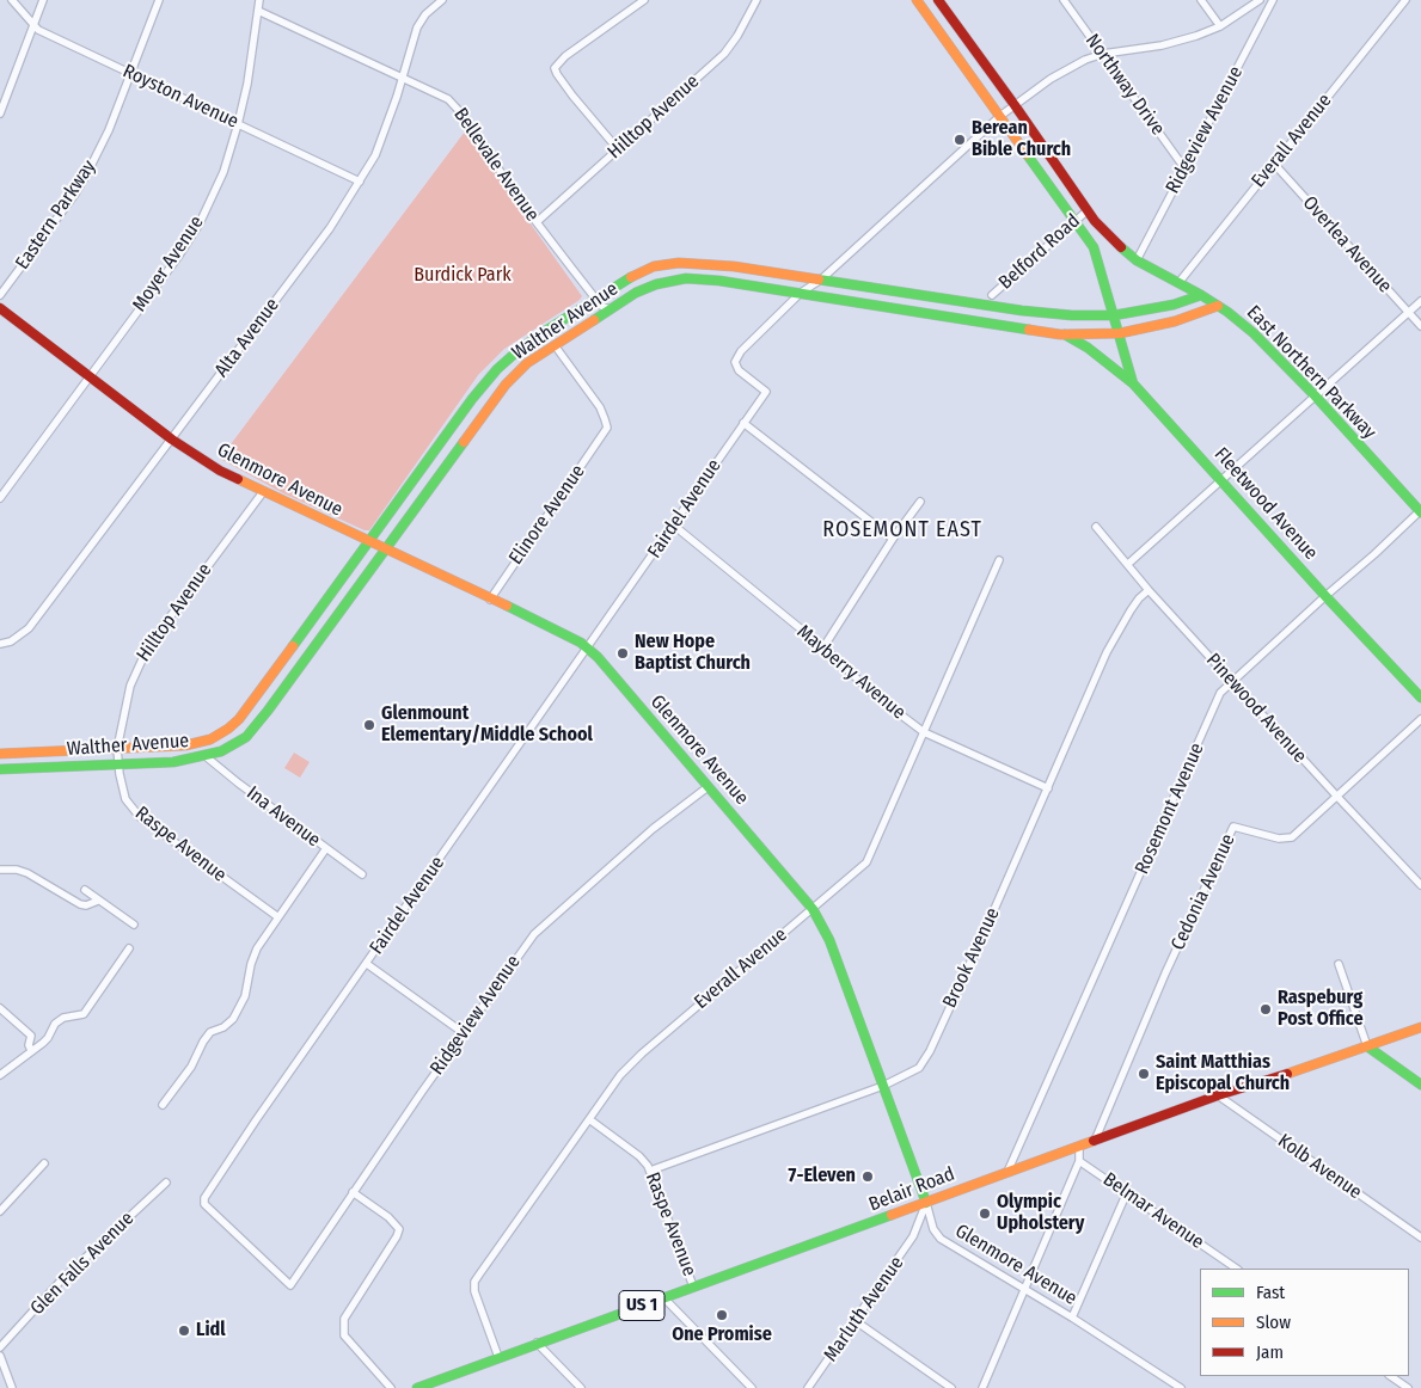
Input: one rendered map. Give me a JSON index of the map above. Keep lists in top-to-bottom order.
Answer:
{
  "streets": {
    "main road": [
      "Walther Avenue",
      "East Northern Parkway",
      "Glenmore Avenue",
      "Fleetwood Avenue",
      "Belair Road",
      "US 1"
    ],
    "street": [
      "Northway Drive",
      "Royston Avenue",
      "Hilltop Avenue",
      "Ridgeview Avenue",
      "Everall Avenue",
      "Bellevale Avenue",
      "Eastern Parkway",
      "Overlea Avenue",
      "Belford Road",
      "Moyer Avenue",
      "Alta Avenue",
      "Fairdel Avenue",
      "Elinore Avenue",
      "Mayberry Avenue",
      "Pinewood Avenue",
      "Rosemont Avenue",
      "Ina Avenue",
      "Raspe Avenue",
      "Cedonia Avenue",
      "Brook Avenue",
      "Kolb Avenue",
      "Belmar Avenue",
      "Glen Falls Avenue",
      "Marluth Avenue"
    ]
  },
  "crossings": [
    ["Northway Drive", "Ridgeview Avenue"],
    ["Northway Drive", "Fairdel Avenue"],
    ["Royston Avenue", "Eastern Parkway"],
    ["Royston Avenue", "Moyer Avenue"],
    ["Royston Avenue", "Alta Avenue"],
    ["Hilltop Avenue", "Bellevale Avenue"],
    ["Hilltop Avenue", "Walther Avenue"],
    ["Hilltop Avenue", "Glenmore Avenue"],
    ["Hilltop Avenue", "Raspe Avenue"],
    ["Ridgeview Avenue", "East Northern Parkway"],
    ["Ridgeview Avenue", "Glenmore Avenue"],
    ["Ridgeview Avenue", "Fairdel Avenue"],
    ["Everall Avenue", "Overlea Avenue"],
    ["Everall Avenue", "East Northern Parkway"],
    ["Everall Avenue", "Glenmore Avenue"],
    ["Everall Avenue", "Mayberry Avenue"],
    ["Everall Avenue", "Raspe Avenue"],
    ["Everall Avenue", "Belair Road"],
    ["Bellevale Avenue", "Moyer Avenue"],
    ["Bellevale Avenue", "Walther Avenue"],
    ["Bellevale Avenue", "Alta Avenue"],
    ["Belford Road", "East Northern Parkway"],
    ["Moyer Avenue", "Glenmore Avenue"],
    ["Walther Avenue", "East Northern Parkway"],
    ["Walther Avenue", "Glenmore Avenue"],
    ["Walther Avenue", "Fleetwood Avenue"],
    ["Walther Avenue", "Fairdel Avenue"],
    ["Walther Avenue", "Elinore Avenue"],
    ["Walther Avenue", "Ina Avenue"],
    ["Walther Avenue", "Raspe Avenue"],
    ["Alta Avenue", "Glenmore Avenue"],
    ["East Northern Parkway", "Fairdel Avenue"],
    ["East Northern Parkway", "Rosemont Avenue"],
    ["Glenmore Avenue", "Fairdel Avenue"],
    ["Glenmore Avenue", "Elinore Avenue"],
    ["Glenmore Avenue", "Brook Avenue"],
    ["Glenmore Avenue", "Belair Road"],
    ["Glenmore Avenue", "Marluth Avenue"],
    ["Fleetwood Avenue", "Rosemont Avenue"],
    ["Fairdel Avenue", "Mayberry Avenue"],
    ["Mayberry Avenue", "Brook Avenue"],
    ["Pinewood Avenue", "Rosemont Avenue"],
    ["Pinewood Avenue", "Cedonia Avenue"],
    ["Pinewood Avenue", "Brook Avenue"],
    ["Rosemont Avenue", "Belair Road"],
    ["Raspe Avenue", "Brook Avenue"],
    ["Raspe Avenue", "Belair Road"],
    ["Cedonia Avenue", "Belair Road"],
    ["Kolb Avenue", "Belair Road"],
    ["Belair Road", "Marluth Avenue"]
  ],
  "districts": ["ROSEMONT EAST"],
  "parks": ["Burdick Park"],
  "places": [
    "Berean Bible Church",
    "New Hope Baptist Church",
    "Glenmount Elementary/Middle School",
    "Raspeburg Post Office",
    "Saint Matthias Episcopal Church",
    "7-Eleven",
    "Olympic Upholstery",
    "One Promise",
    "Lidl"
  ],
  "legend": ["Fast", "Slow", "Jam"]
}
